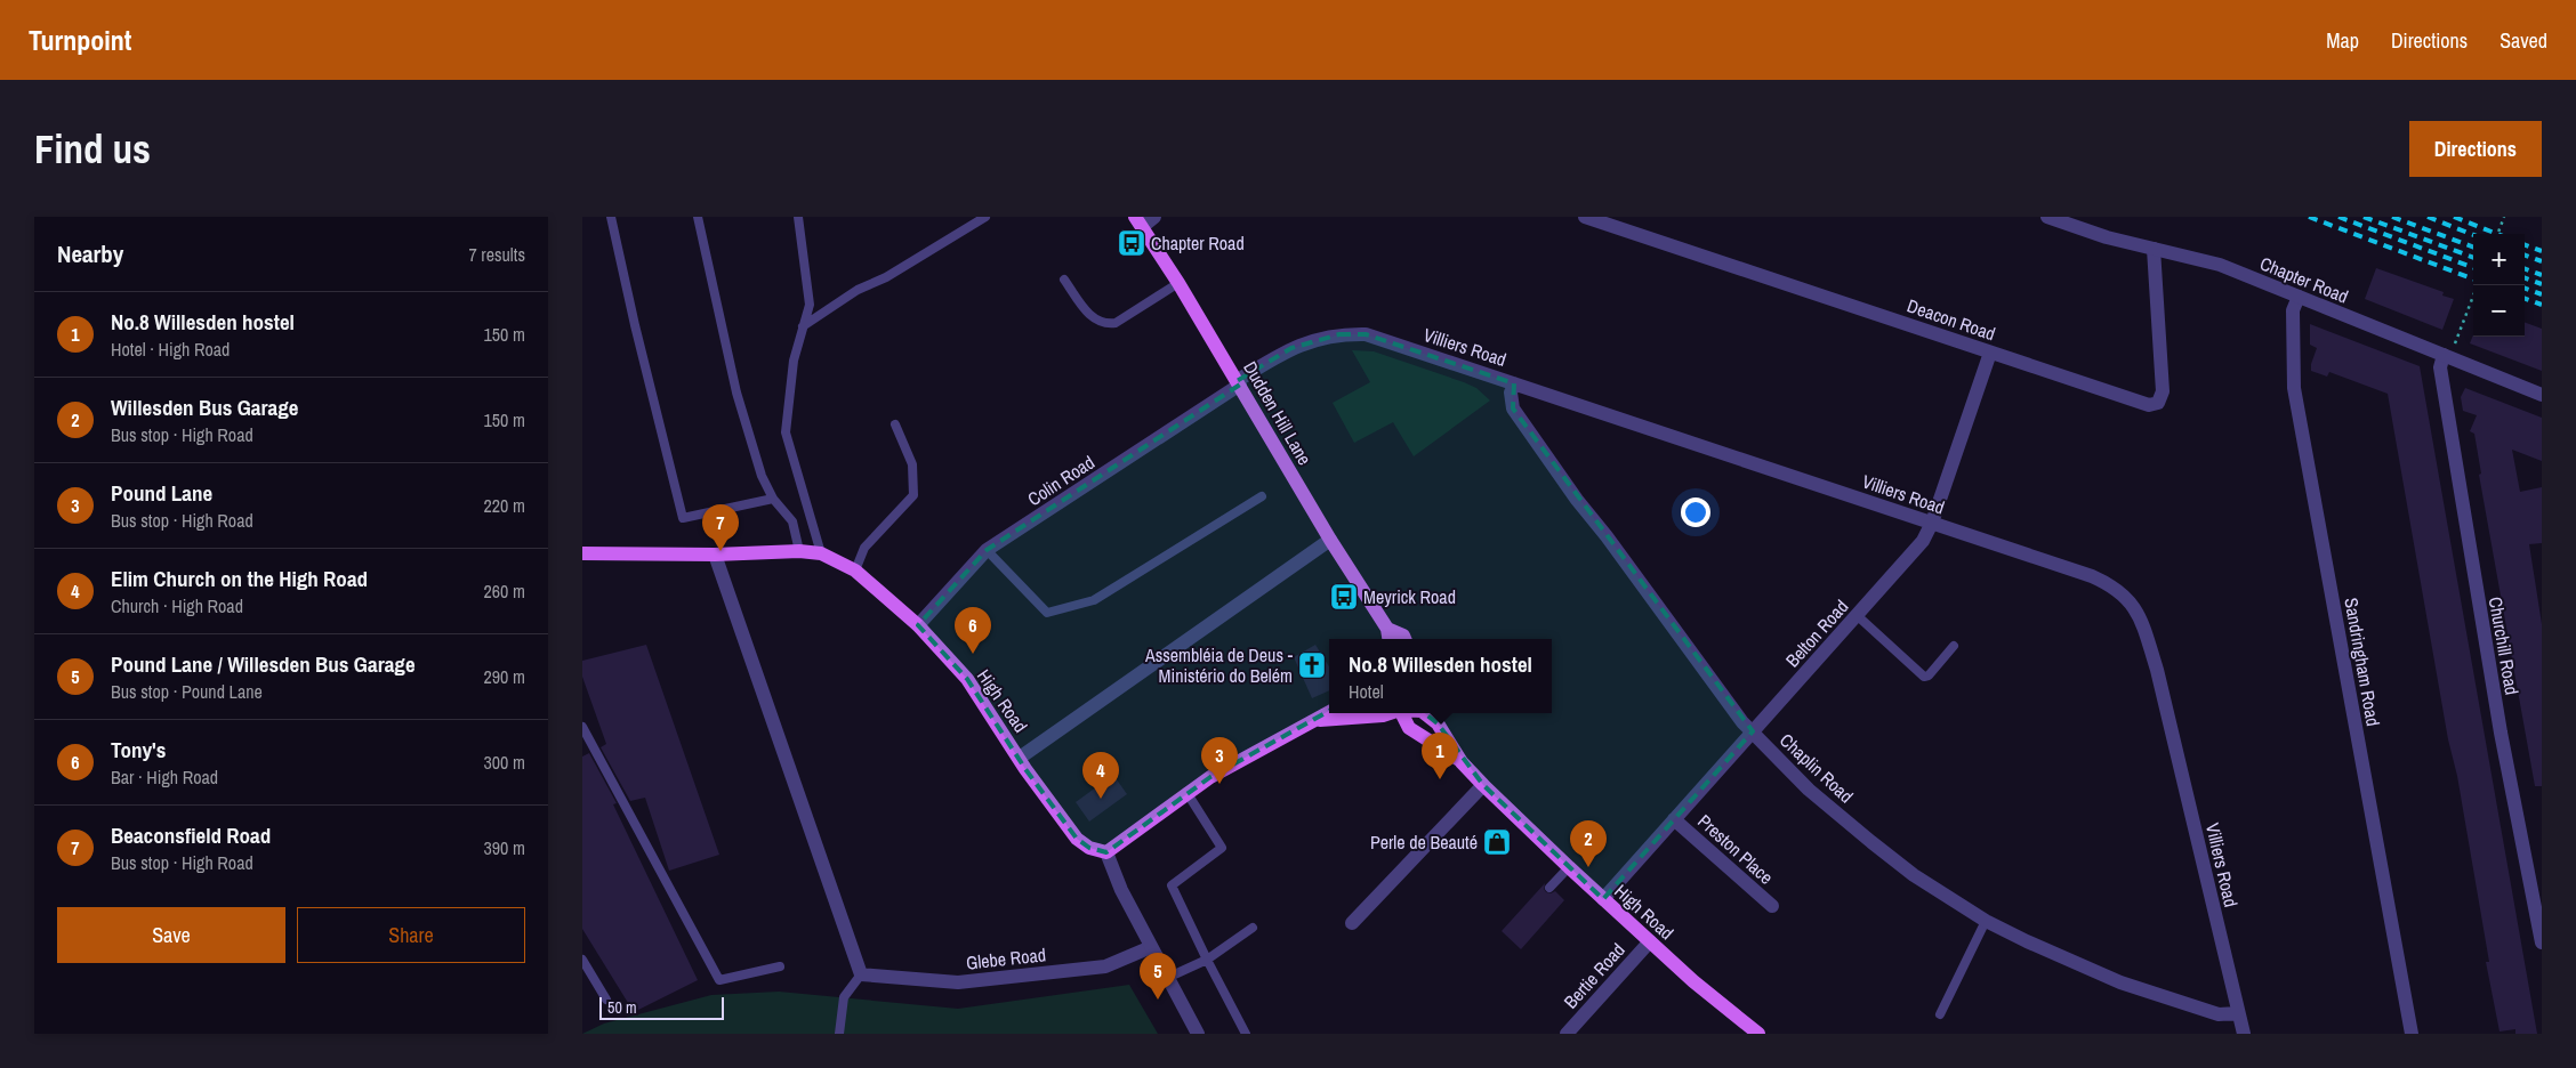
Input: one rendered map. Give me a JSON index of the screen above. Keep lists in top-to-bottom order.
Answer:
{
  "streets": {
    "main road": ["Dudden Hill Lane", "High Road"],
    "street": [
      "Chapter Road",
      "Deacon Road",
      "Villiers Road",
      "Colin Road",
      "Belton Road",
      "Churchill Road",
      "Sandringham Road",
      "Chaplin Road",
      "Preston Place",
      "Glebe Road",
      "Bertie Road"
    ]
  },
  "crossings": [
    ["Chapter Road", "Deacon Road"],
    ["Chapter Road", "Churchill Road"],
    ["Chapter Road", "Sandringham Road"],
    ["Deacon Road", "Belton Road"],
    ["Villiers Road", "Dudden Hill Lane"],
    ["Villiers Road", "Colin Road"],
    ["Villiers Road", "Belton Road"],
    ["Villiers Road", "Chaplin Road"],
    ["Dudden Hill Lane", "Colin Road"],
    ["Colin Road", "High Road"],
    ["Belton Road", "High Road"],
    ["Belton Road", "Chaplin Road"],
    ["Belton Road", "Preston Place"],
    ["High Road", "Bertie Road"]
  ],
  "places": {
    "bus stop": ["Chapter Road", "Meyrick Road"],
    "church": ["Assembléia de Deus - Ministério do Belém"],
    "shop": ["Perle de Beauté"]
  },
  "scale_bar": "50 m",
  "page": {
    "header": "Turnpoint",
    "nav": ["Map", "Directions", "Saved"],
    "buttons": [
      "Directions",
      ["Save", "Share"]
    ],
    "title": "Find us",
    "heading": ["Nearby", "7 results"],
    "map_buttons": ["+", "−"],
    "list": [
      {
        "mark": "1",
        "name": "No.8 Willesden hostel",
        "note": "Hotel · High Road",
        "value": "150 m"
      },
      {
        "mark": "2",
        "name": "Willesden Bus Garage",
        "note": "Bus stop · High Road",
        "value": "150 m"
      },
      {
        "mark": "3",
        "name": "Pound Lane",
        "note": "Bus stop · High Road",
        "value": "220 m"
      },
      {
        "mark": "4",
        "name": "Elim Church on the High Road",
        "note": "Church · High Road",
        "value": "260 m"
      },
      {
        "mark": "5",
        "name": "Pound Lane / Willesden Bus Garage",
        "note": "Bus stop · Pound Lane",
        "value": "290 m"
      },
      {
        "mark": "6",
        "name": "Tony's",
        "note": "Bar · High Road",
        "value": "300 m"
      },
      {
        "mark": "7",
        "name": "Beaconsfield Road",
        "note": "Bus stop · High Road",
        "value": "390 m"
      }
    ],
    "pins": [
      "7",
      "6",
      "1",
      "3",
      "4",
      "2",
      "5"
    ],
    "popup": ["No.8 Willesden hostel", "Hotel"],
    "scale": "50 m"
  }
}
